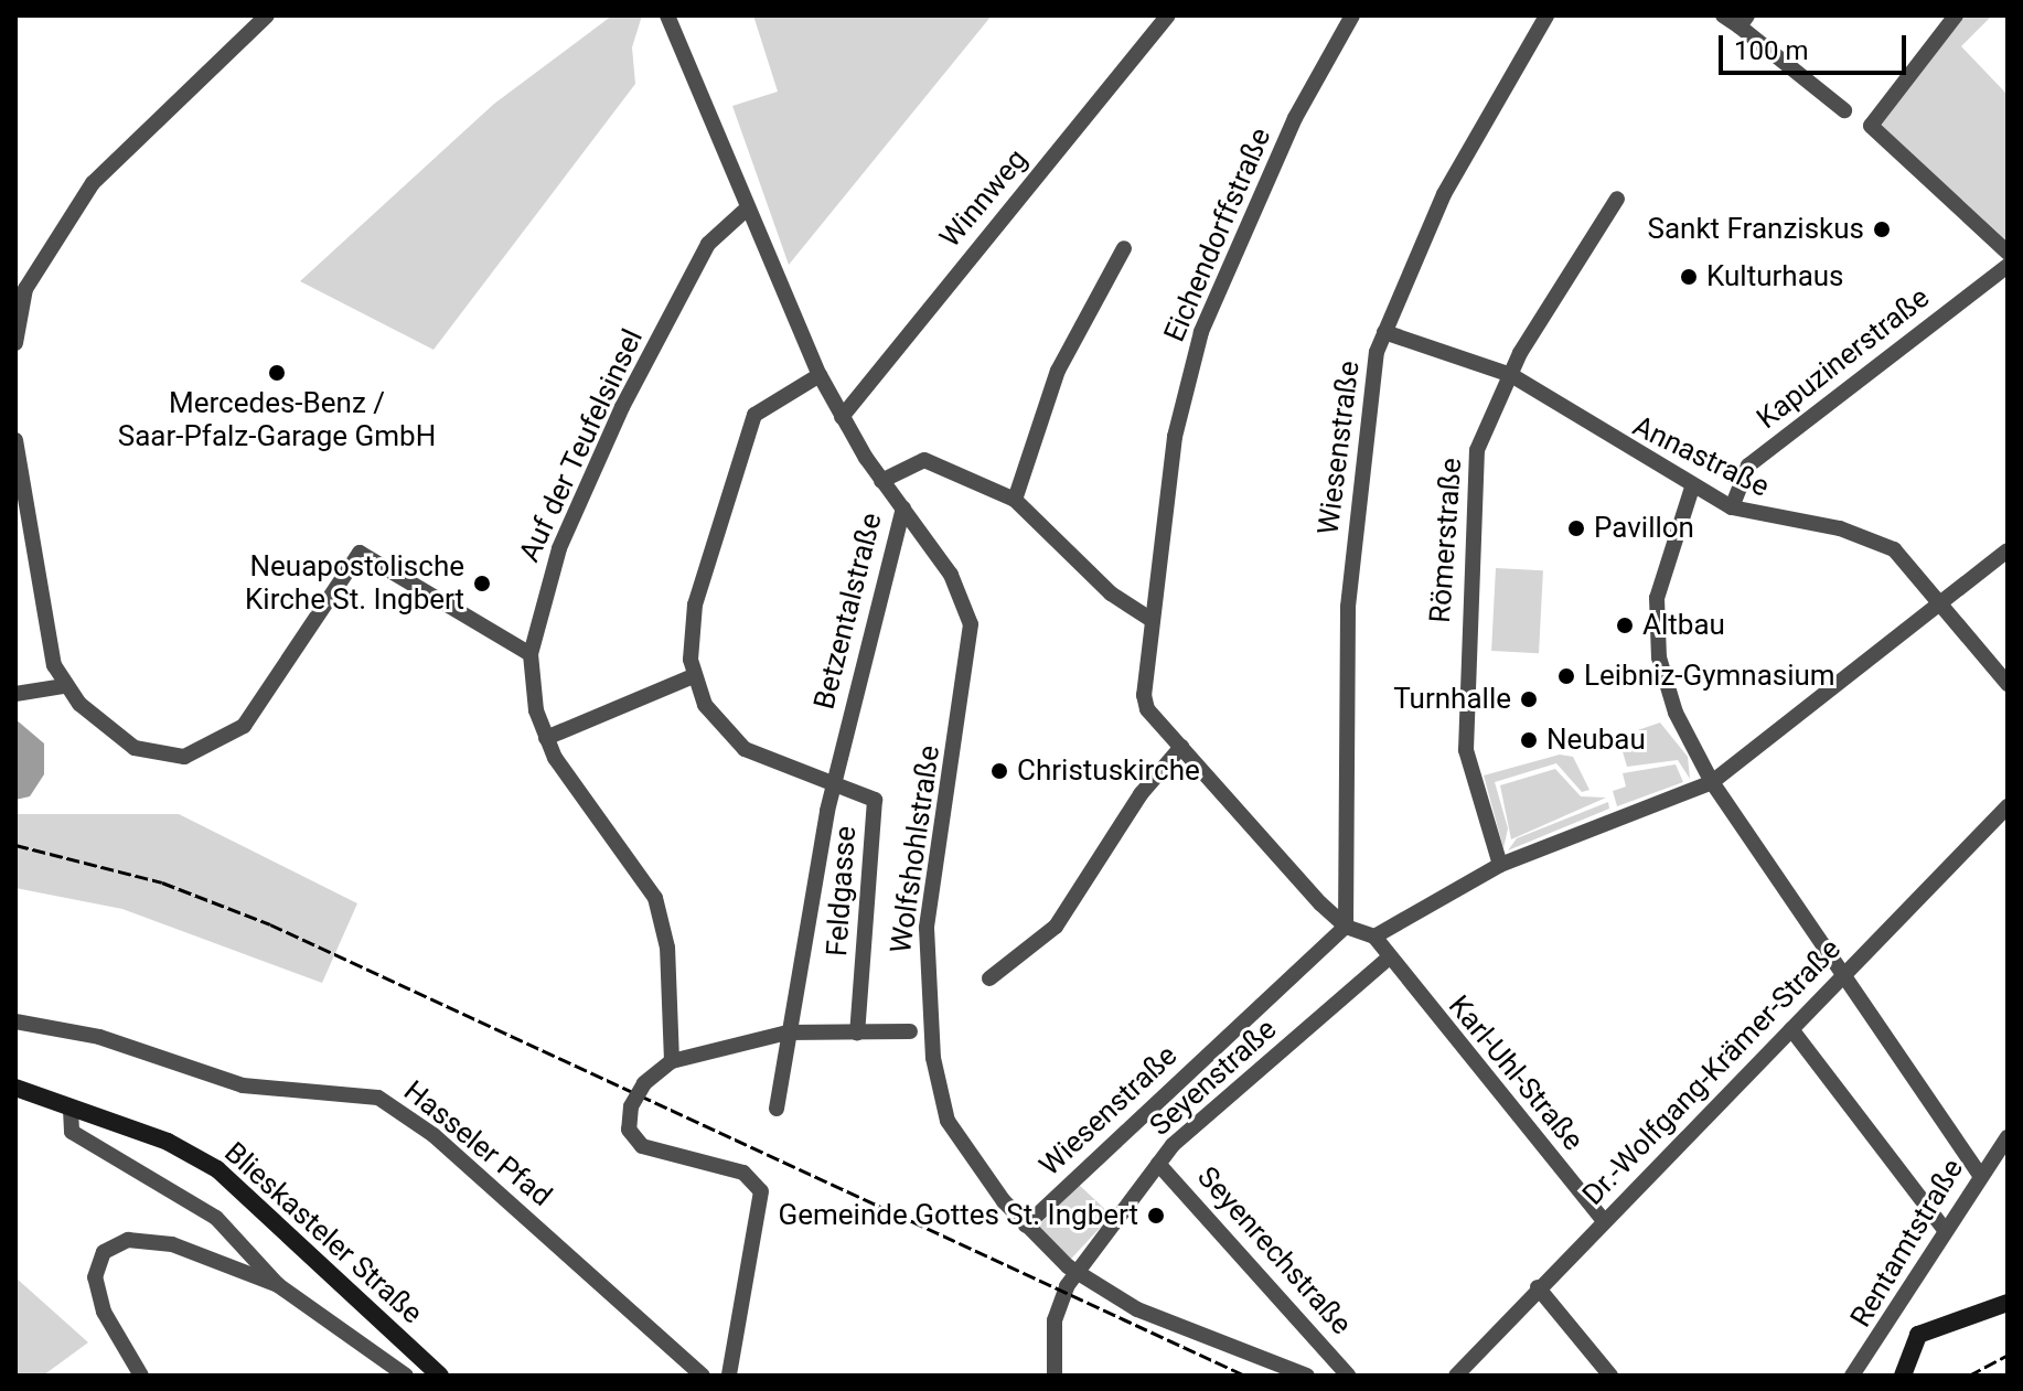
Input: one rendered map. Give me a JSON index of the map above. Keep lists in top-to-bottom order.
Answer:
{
  "streets": {
    "main road": ["Blieskasteler Straße"],
    "street": [
      "Winnweg",
      "Eichendorffstraße",
      "Kapuzinerstraße",
      "Auf der Teufelsinsel",
      "Wiesenstraße",
      "Annastraße",
      "Römerstraße",
      "Betzentalstraße",
      "Wolfshohlstraße",
      "Feldgasse",
      "Dr.-Wolfgang-Krämer-Straße",
      "Karl-Uhl-Straße",
      "Seyenstraße",
      "Hasseler Pfad",
      "Rentamtstraße",
      "Seyenrechstraße"
    ]
  },
  "crossings": [
    ["Winnweg", "Betzentalstraße"],
    ["Eichendorffstraße", "Wiesenstraße"],
    ["Kapuzinerstraße", "Annastraße"],
    ["Auf der Teufelsinsel", "Betzentalstraße"],
    ["Wiesenstraße", "Annastraße"],
    ["Wiesenstraße", "Wolfshohlstraße"],
    ["Annastraße", "Römerstraße"],
    ["Betzentalstraße", "Wolfshohlstraße"],
    ["Betzentalstraße", "Feldgasse"],
    ["Wolfshohlstraße", "Seyenstraße"],
    ["Dr.-Wolfgang-Krämer-Straße", "Karl-Uhl-Straße"],
    ["Karl-Uhl-Straße", "Seyenstraße"],
    ["Seyenstraße", "Seyenrechstraße"]
  ],
  "places": [
    "Sankt Franziskus",
    "Kulturhaus",
    "Mercedes-Benz / Saar-Pfalz-Garage GmbH",
    "Pavillon",
    "Neuapostolische Kirche St. Ingbert",
    "Altbau",
    "Leibniz-Gymnasium",
    "Turnhalle",
    "Neubau",
    "Christuskirche",
    "Gemeinde Gottes St. Ingbert"
  ],
  "scale_bar": "100 m"
}
